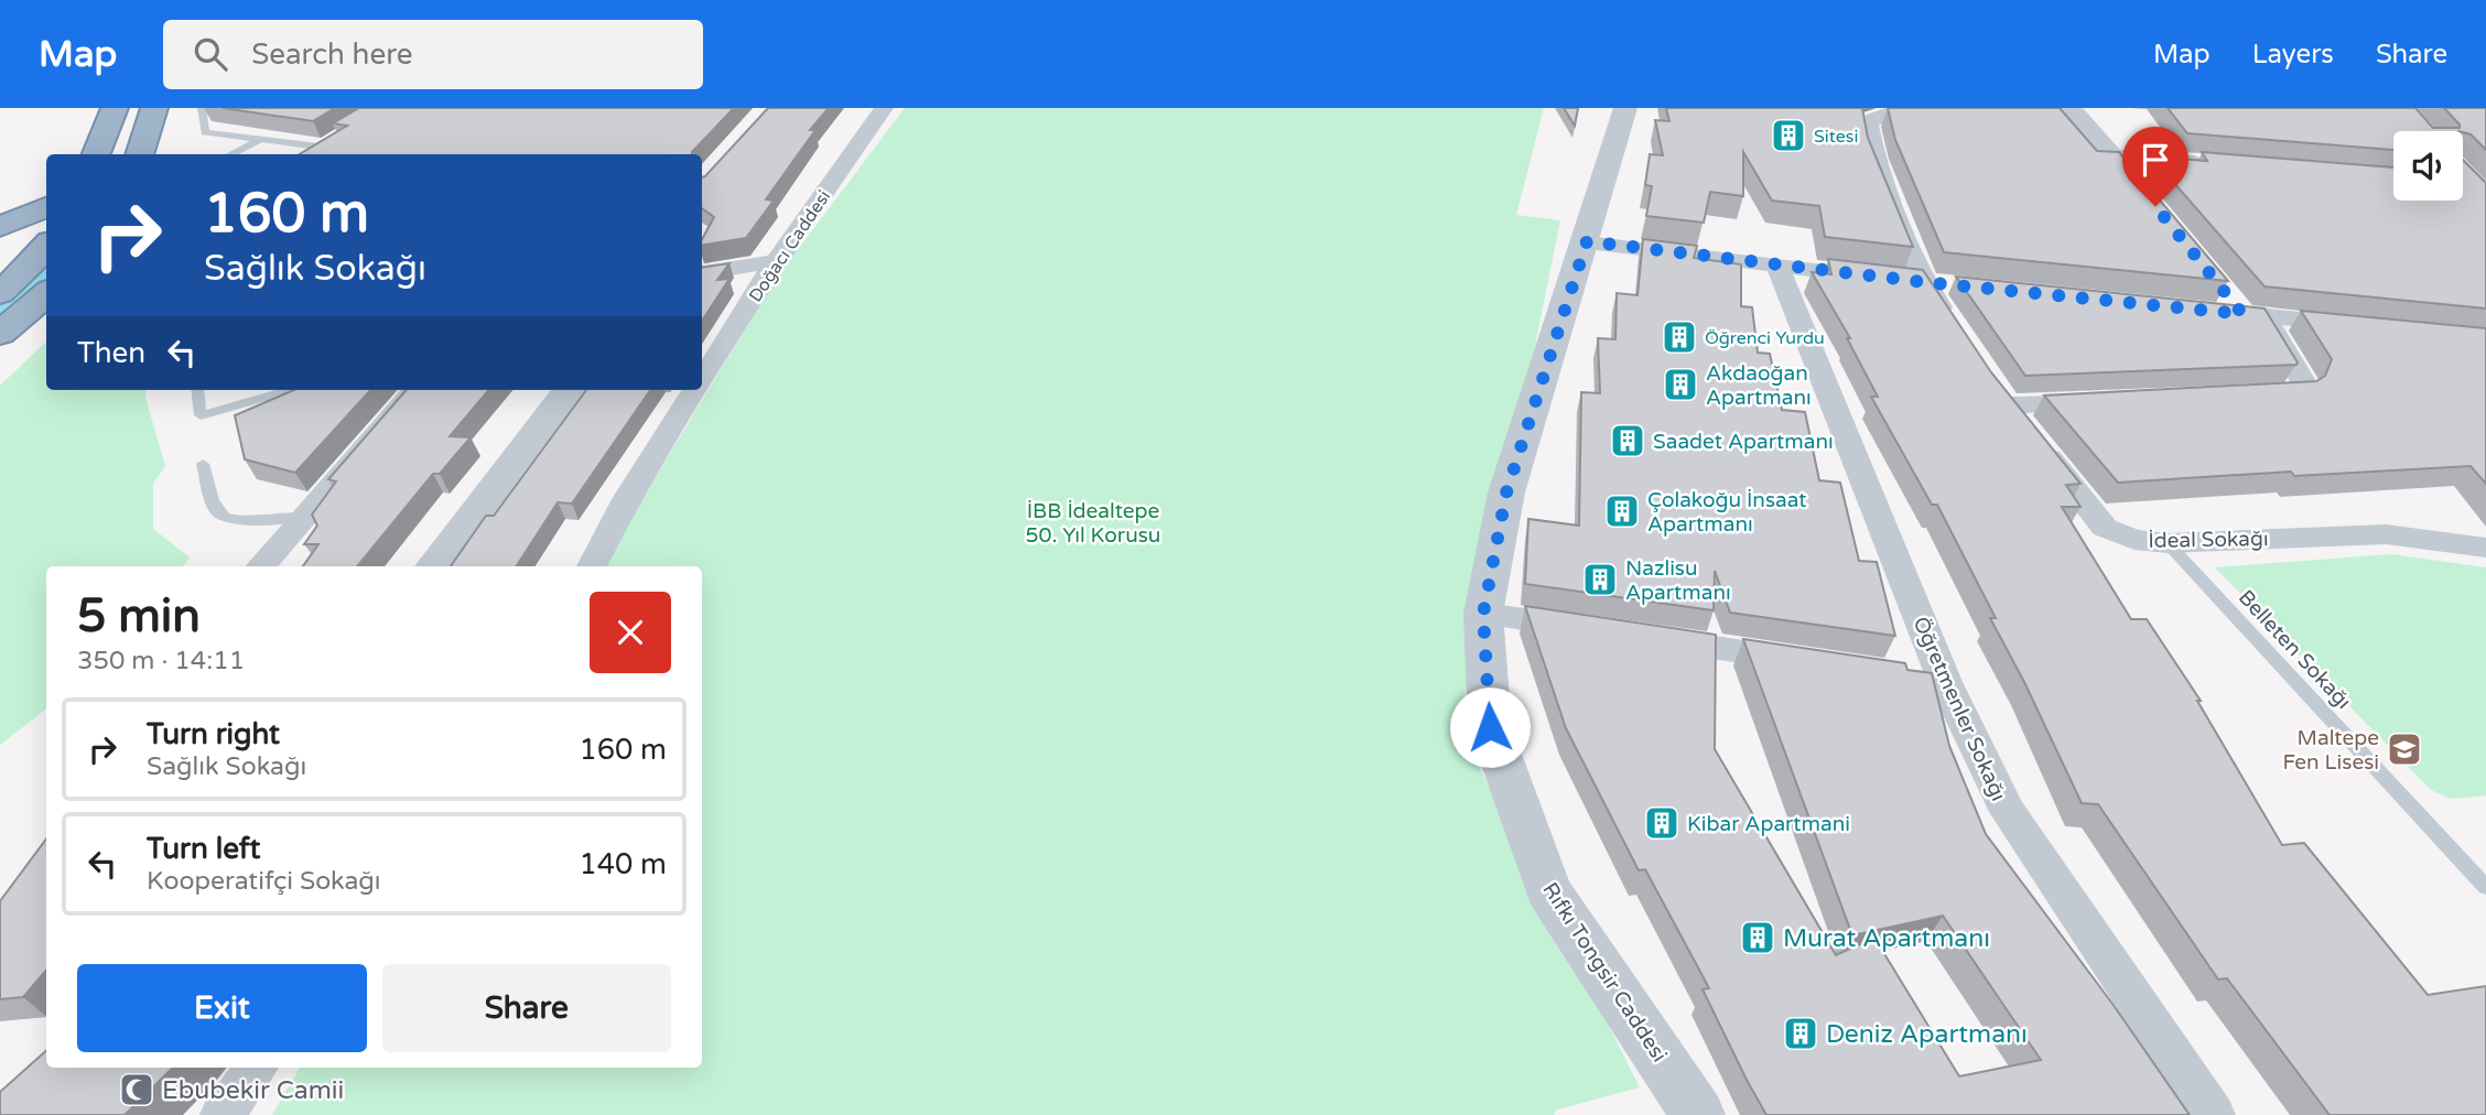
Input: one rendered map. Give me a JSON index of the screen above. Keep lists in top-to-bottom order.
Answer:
{
  "streets": {
    "street": [
      "Doğacı Caddesi",
      "İdeal Sokağı",
      "Öğretmenler Sokağı",
      "Rıfkı Tongsir Caddesi"
    ],
    "lane": ["Belleten Sokağı"]
  },
  "crossings": [
    ["İdeal Sokağı", "Belleten Sokağı"]
  ],
  "parks": ["İBB İdealtepe 50. Yıl Korusu"],
  "places": {
    "building": [
      "Sitesi",
      "Öğrenci Yurdu",
      "Akdaoğan Apartmanı",
      "Saadet Apartmanı",
      "Çolakoğu İnsaat Apartmanı",
      "Nazlisu Apartmanı",
      "Kibar Apartmani",
      "Murat Apartmanı",
      "Deniz Apartmanı"
    ],
    "school or university": ["Maltepe Fen Lisesi"],
    "mosque": ["Ebubekir Camii"]
  },
  "page": {
    "header": "Map",
    "search": "Search here",
    "nav": ["Map", "Layers", "Share"],
    "turn": ["160 m", "Sağlık Sokağı"],
    "then": "Then",
    "heading": ["5 min", "350 m · 14:11"],
    "list": [
      {
        "name": "Turn right",
        "note": "Sağlık Sokağı",
        "value": "160 m"
      },
      {
        "name": "Turn left",
        "note": "Kooperatifçi Sokağı",
        "value": "140 m"
      }
    ],
    "buttons": ["Exit", "Share"]
  }
}
